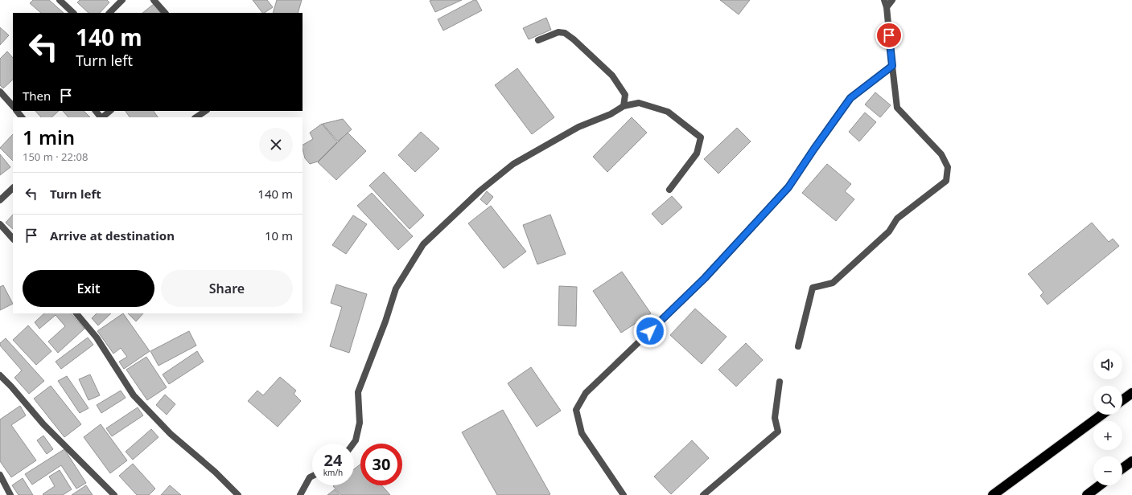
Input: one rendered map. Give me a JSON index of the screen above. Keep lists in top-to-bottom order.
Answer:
{
  "page": {
    "turn": ["140 m", "Turn left"],
    "then": "Then",
    "heading": ["1 min", "150 m · 22:08"],
    "list": [
      {
        "name": "Turn left",
        "value": "140 m"
      },
      {
        "name": "Arrive at destination",
        "value": "10 m"
      }
    ],
    "buttons": ["Exit", "Share"],
    "map_buttons": ["+", "−"],
    "speed": "24 km/h",
    "limit": "30"
  }
}
